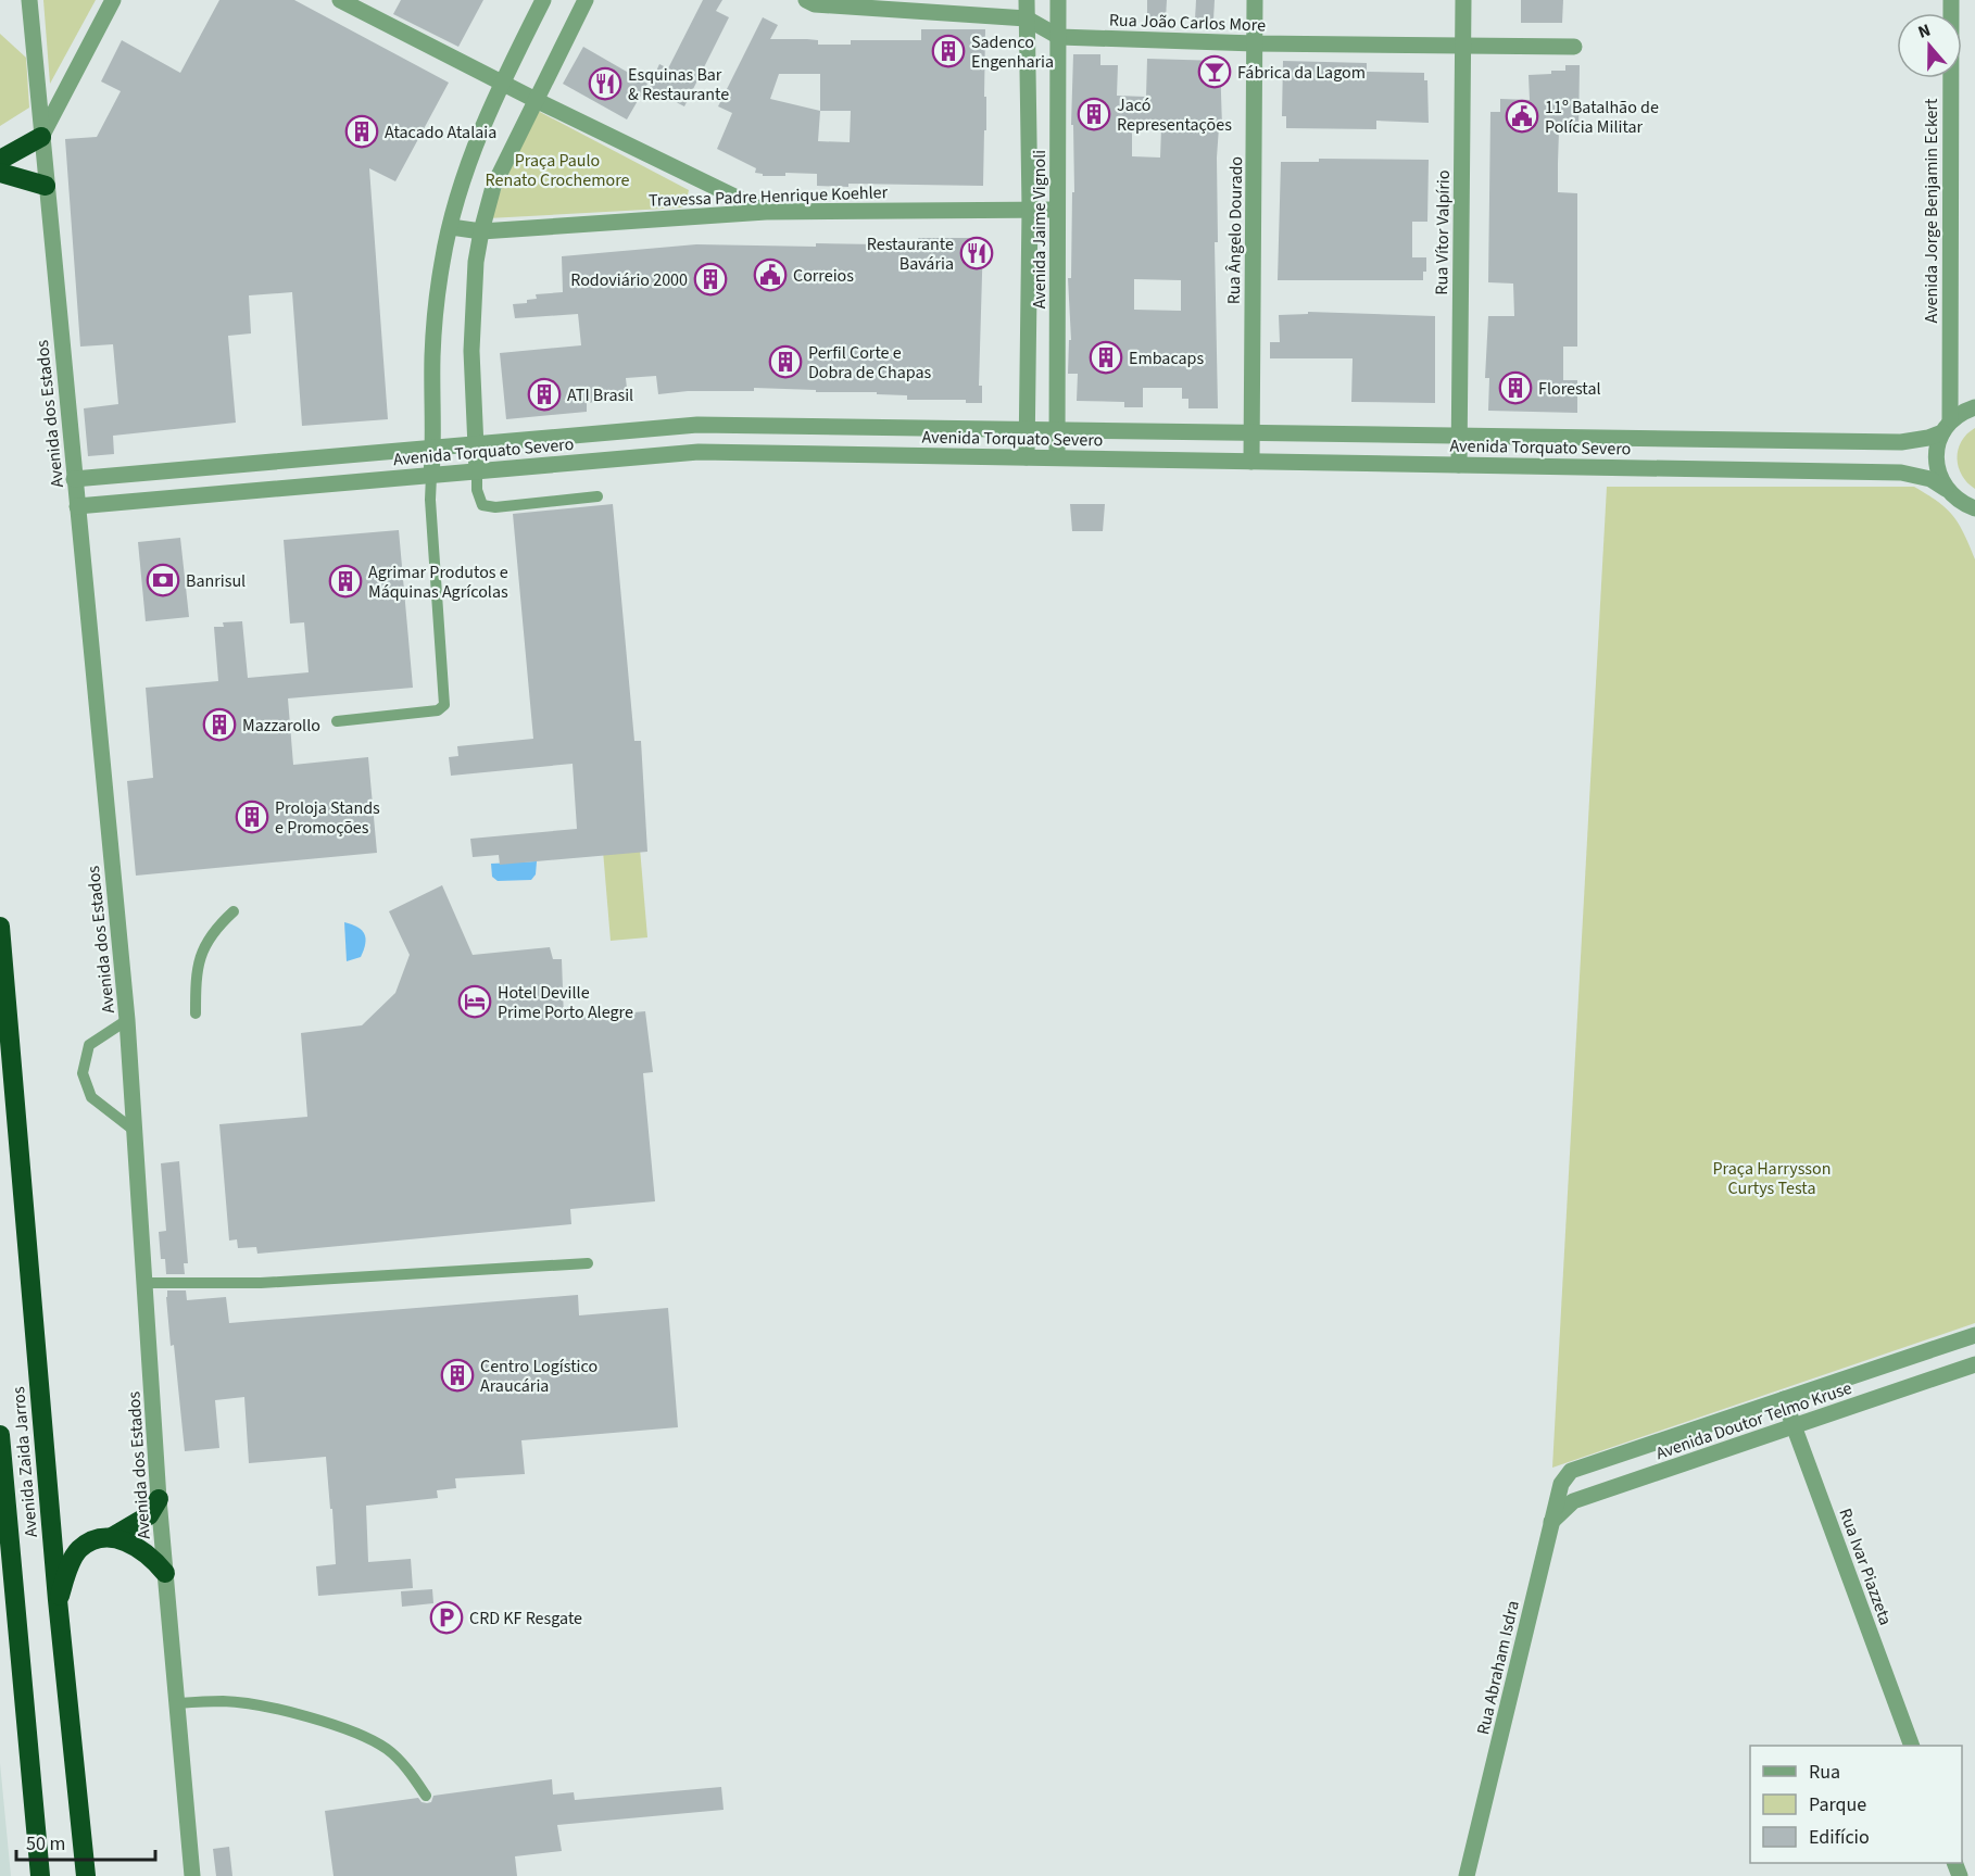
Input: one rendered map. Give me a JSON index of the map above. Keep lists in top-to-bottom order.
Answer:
{
  "streets": {
    "highway": ["Avenida Zaida Jarros"],
    "street": [
      "Rua João Carlos More",
      "Travessa Padre Henrique Koehler",
      "Avenida Jorge Benjamin Eckert",
      "Avenida Jaime Vignoli",
      "Rua Ângelo Dourado",
      "Rua Vítor Valpírio",
      "Avenida dos Estados",
      "Avenida Torquato Severo",
      "Avenida Doutor Telmo Kruse",
      "Rua Ivar Piazzeta",
      "Rua Abraham Isdra"
    ]
  },
  "crossings": [
    ["Rua João Carlos More", "Avenida Jaime Vignoli"],
    ["Rua João Carlos More", "Rua Ângelo Dourado"],
    ["Rua João Carlos More", "Rua Vítor Valpírio"],
    ["Travessa Padre Henrique Koehler", "Avenida Jaime Vignoli"],
    ["Avenida Jorge Benjamin Eckert", "Avenida Torquato Severo"],
    ["Avenida Jaime Vignoli", "Avenida Torquato Severo"],
    ["Rua Ângelo Dourado", "Avenida Torquato Severo"],
    ["Rua Vítor Valpírio", "Avenida Torquato Severo"],
    ["Avenida dos Estados", "Avenida Torquato Severo"],
    ["Avenida Doutor Telmo Kruse", "Rua Ivar Piazzeta"],
    ["Avenida Doutor Telmo Kruse", "Rua Abraham Isdra"]
  ],
  "parks": ["Praça Paulo Renato Crochemore", "Praça Harrysson Curtys Testa"],
  "places": {
    "building": [
      "Sadenco Engenharia",
      "Jacó Representações",
      "Atacado Atalaia",
      "Rodoviário 2000",
      "Embacaps",
      "Perfil Corte e Dobra de Chapas",
      "Florestal",
      "ATI Brasil",
      "Agrimar Produtos e Máquinas Agrícolas",
      "Mazzarollo",
      "Proloja Stands e Promoções",
      "Centro Logístico Araucária"
    ],
    "bar": ["Fábrica da Lagom"],
    "restaurant": ["Esquinas Bar & Restaurante", "Restaurante Bavária"],
    "public building": ["11º Batalhão de Polícia Militar", "Correios"],
    "bank": ["Banrisul"],
    "hotel": ["Hotel Deville Prime Porto Alegre"],
    "parking": ["CRD KF Resgate"]
  },
  "legend": ["Rua", "Parque", "Edifício"],
  "scale_bar": "50 m",
  "north": "top"
}
